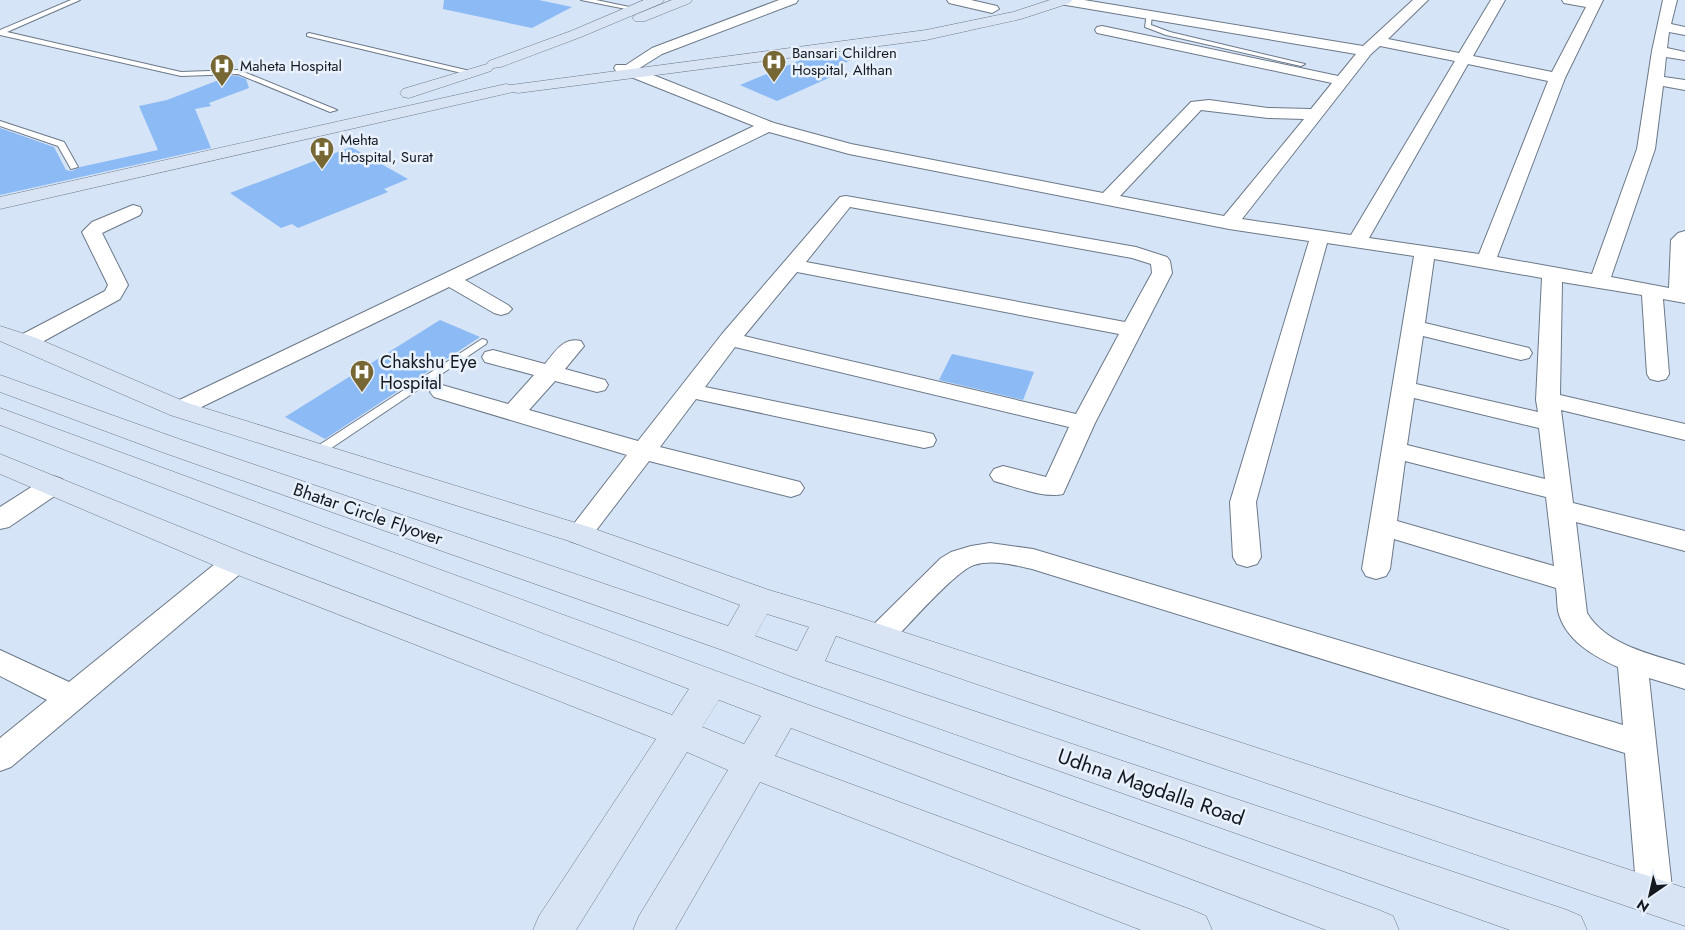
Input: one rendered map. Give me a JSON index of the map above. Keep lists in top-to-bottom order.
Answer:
{
  "streets": {
    "main road": ["Bhatar Circle Flyover", "Udhna Magdalla Road"]
  },
  "crossings": [
    ["Bhatar Circle Flyover", "Udhna Magdalla Road"]
  ],
  "places": {
    "hospital": [
      "Bansari Children Hospital, Althan",
      "Maheta Hospital",
      "Mehta Hospital, Surat",
      "Chakshu Eye Hospital"
    ]
  },
  "north": "bottom left"
}
